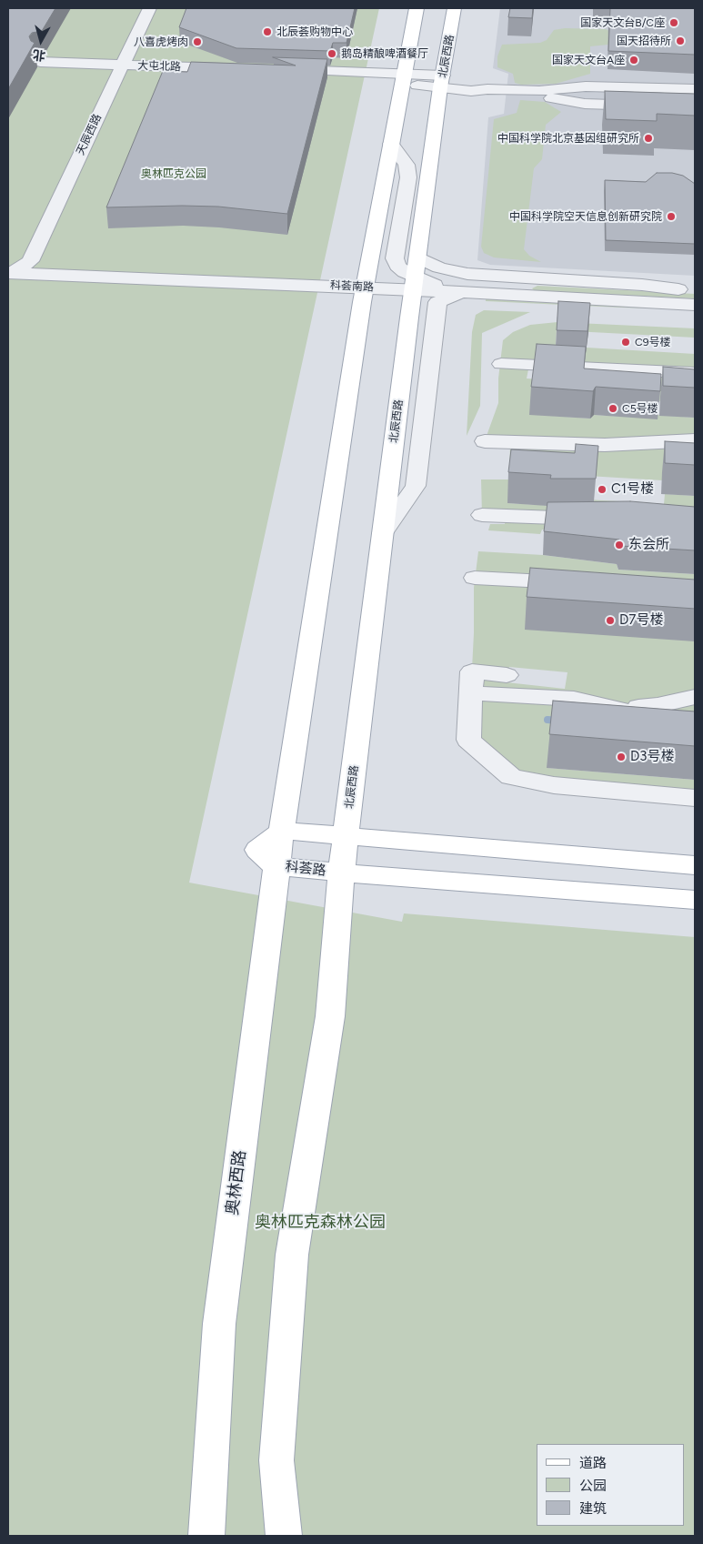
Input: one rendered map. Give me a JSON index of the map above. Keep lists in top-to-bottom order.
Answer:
{
  "streets": {
    "main road": ["北辰西路", "科荟路", "奥林西路"],
    "street": ["大屯北路", "天辰西路", "科荟南路"]
  },
  "crossings": [
    ["北辰西路", "科荟南路"],
    ["大屯北路", "天辰西路"],
    ["天辰西路", "科荟南路"],
    ["科荟路", "奥林西路"]
  ],
  "parks": ["奥林匹克公园", "奥林匹克森林公园"],
  "places": [
    "国家天文台B/C座",
    "北辰荟购物中心",
    "国天招待所",
    "八喜虎烤肉",
    "鹅岛精酿啤酒餐厅",
    "国家天文台A座",
    "中国科学院北京基因组研究所",
    "中国科学院空天信息创新研究院",
    "C9号楼",
    "C5号楼",
    "C1号楼",
    "东会所",
    "D7号楼",
    "D3号楼"
  ],
  "legend": ["道路", "公园", "建筑"],
  "north": "bottom"
}
